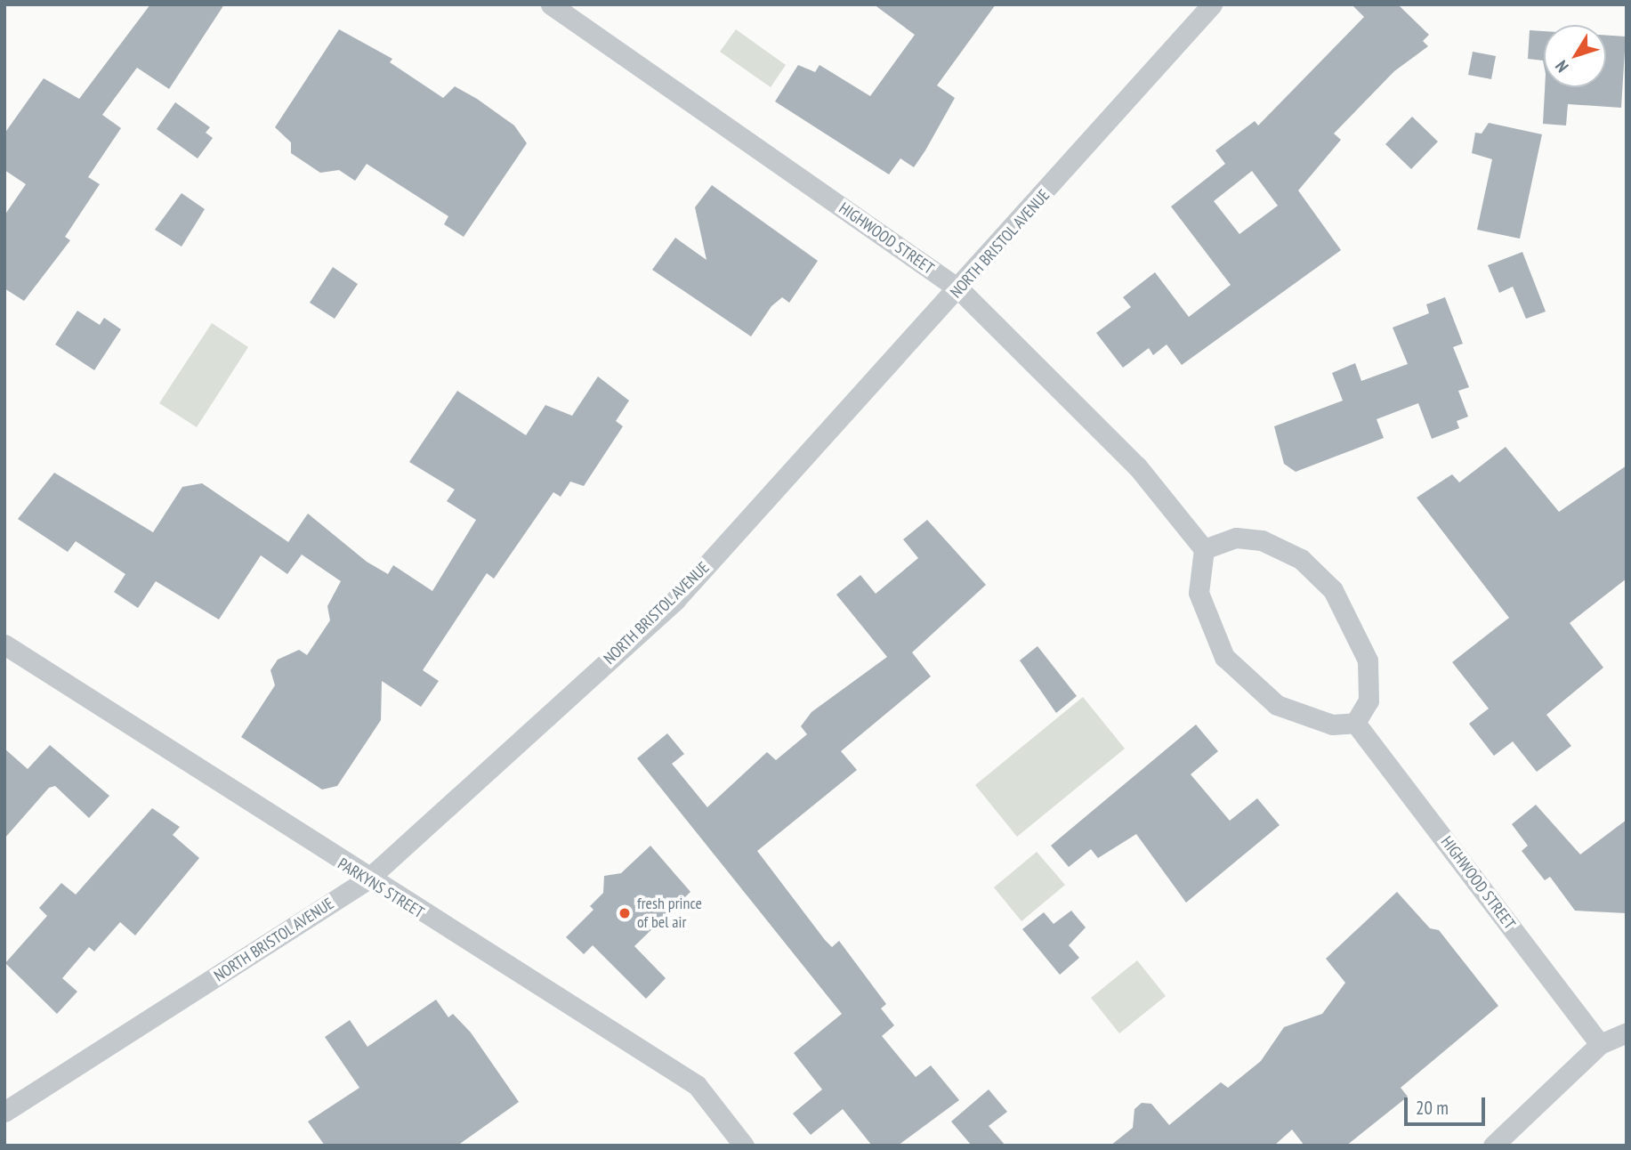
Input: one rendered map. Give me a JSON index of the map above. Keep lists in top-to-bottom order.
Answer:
{
  "streets": {
    "street": ["HIGHWOOD STREET", "NORTH BRISTOL AVENUE", "PARKYNS STREET"]
  },
  "crossings": [
    ["HIGHWOOD STREET", "NORTH BRISTOL AVENUE"],
    ["NORTH BRISTOL AVENUE", "PARKYNS STREET"]
  ],
  "places": ["fresh prince of bel air"],
  "scale_bar": "20 m",
  "north": "bottom left"
}
